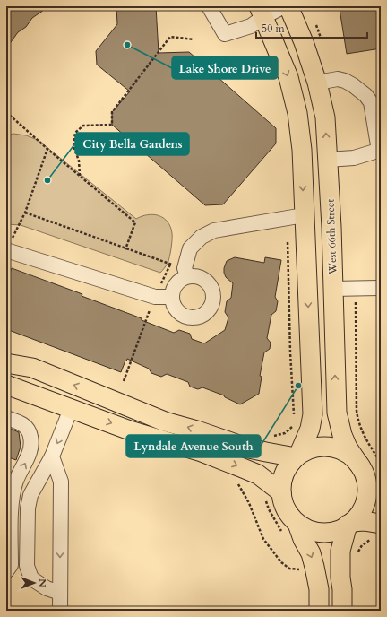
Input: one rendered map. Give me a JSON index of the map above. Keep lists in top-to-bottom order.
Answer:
{
  "streets": {
    "main road": ["West 66th Street"]
  },
  "places": ["Lake Shore Drive", "City Bella Gardens", "Lyndale Avenue South"],
  "scale_bar": "50 m",
  "north": "right"
}
